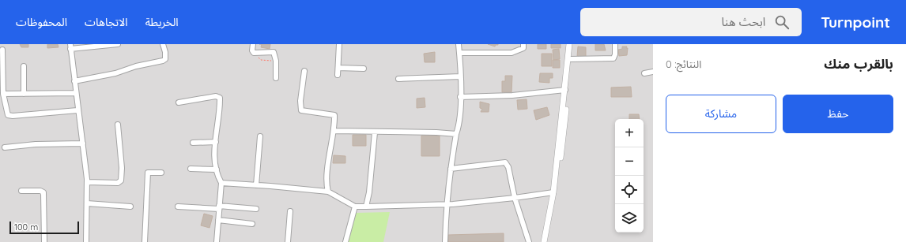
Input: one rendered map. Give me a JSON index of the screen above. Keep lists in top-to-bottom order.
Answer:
{
  "scale_bar": "100 m",
  "page": {
    "header": "Turnpoint",
    "search": "ابحث هنا",
    "nav": ["الخريطة", "الاتجاهات", "المحفوظات"],
    "heading": ["بالقرب منك", "النتائج: 0"],
    "buttons": ["حفظ", "مشاركة"],
    "map_buttons": ["+", "−"],
    "scale": "100 m"
  }
}
